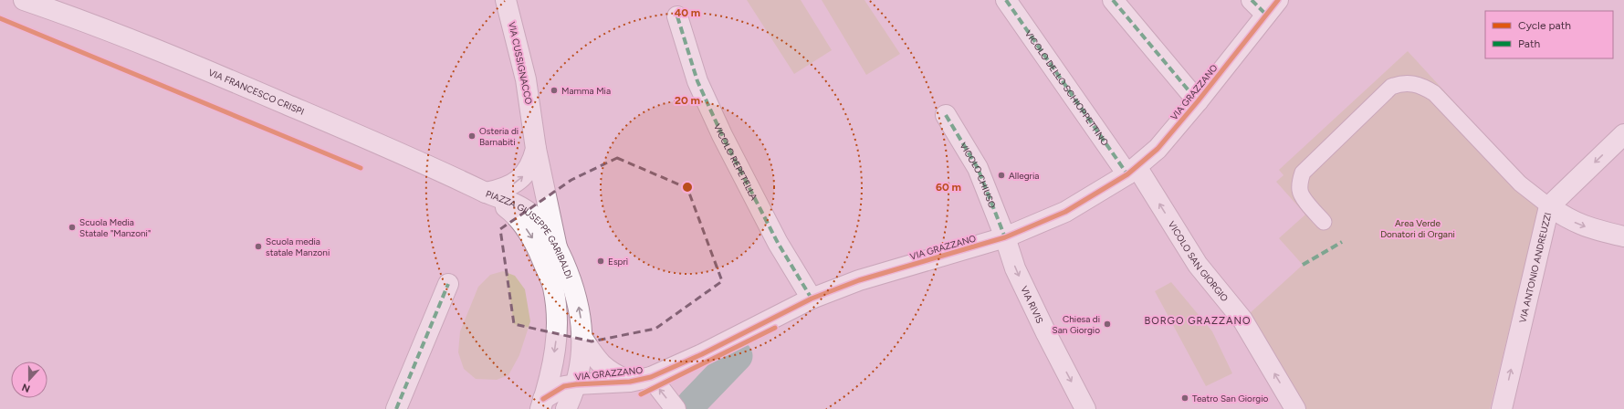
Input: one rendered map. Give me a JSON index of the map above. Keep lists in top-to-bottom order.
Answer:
{
  "streets": {
    "street": [
      "VIA CUSSIGNACCO",
      "VICOLO DELLO SCHIOPPETTINO",
      "VIA FRANCESCO CRISPI",
      "VIA GRAZZANO",
      "VICOLO REPETELLA",
      "VICOLO CHIUSO",
      "PIAZZA GIUSEPPE GARIBALDI",
      "VICOLO SAN GIORGIO",
      "VIA ANTONIO ANDREUZZI",
      "VIA RIVIS"
    ]
  },
  "crossings": [
    ["VIA CUSSIGNACCO", "PIAZZA GIUSEPPE GARIBALDI"],
    ["VICOLO DELLO SCHIOPPETTINO", "VIA GRAZZANO"],
    ["VICOLO DELLO SCHIOPPETTINO", "VICOLO SAN GIORGIO"],
    ["VIA FRANCESCO CRISPI", "PIAZZA GIUSEPPE GARIBALDI"],
    ["VIA GRAZZANO", "VICOLO REPETELLA"],
    ["VIA GRAZZANO", "VICOLO CHIUSO"],
    ["VIA GRAZZANO", "PIAZZA GIUSEPPE GARIBALDI"],
    ["VIA GRAZZANO", "VICOLO SAN GIORGIO"],
    ["VIA GRAZZANO", "VIA RIVIS"],
    ["VICOLO CHIUSO", "VIA RIVIS"]
  ],
  "one_way": ["VICOLO SAN GIORGIO", "VIA RIVIS"],
  "districts": ["BORGO GRAZZANO"],
  "parks": ["Area Verde Donatori di Organi"],
  "places": [
    "Mamma Mia",
    "Osteria di Barnabiti",
    "Allegria",
    "Scuola Media Statale \"Manzoni\"",
    "Scuola media statale Manzoni",
    "Esprì",
    "Chiesa di San Giorgio",
    "Teatro San Giorgio"
  ],
  "legend": ["Cycle path", "Path"],
  "north": "bottom",
  "rings": ["40 m", "20 m", "60 m"]
}
